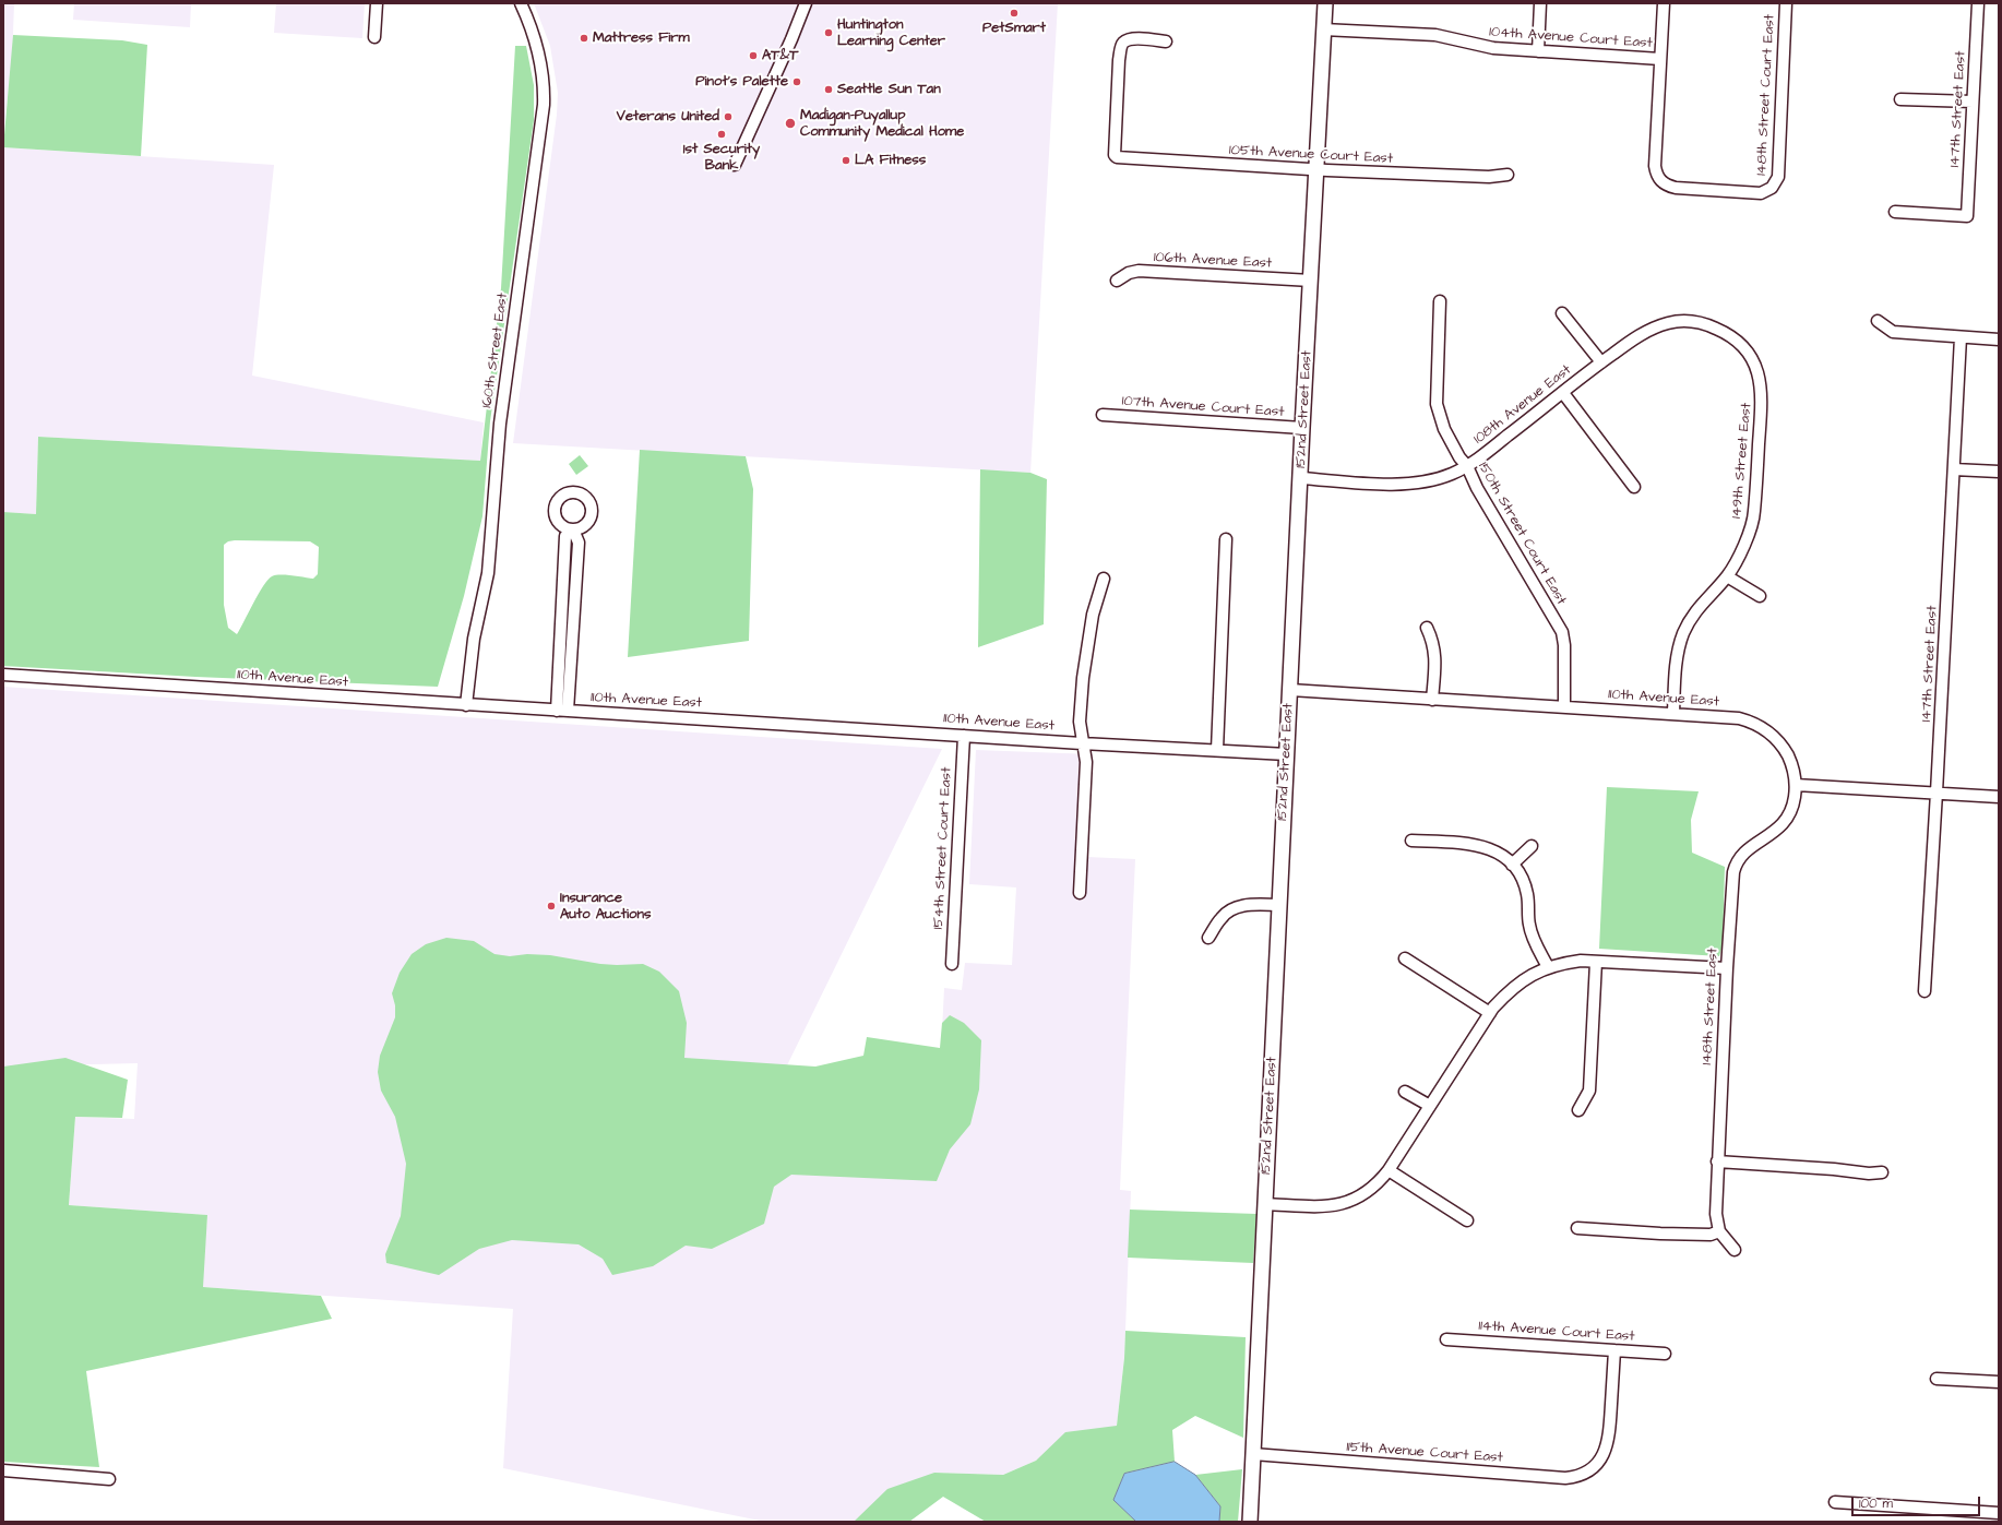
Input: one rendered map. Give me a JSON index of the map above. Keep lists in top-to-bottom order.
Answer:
{
  "streets": {
    "main road": ["152nd Street East"],
    "street": [
      "104th Avenue Court East",
      "148th Street Court East",
      "147th Street East",
      "105th Avenue Court East",
      "106th Avenue East",
      "160th Street East",
      "108th Avenue East",
      "107th Avenue Court East",
      "149th Street East",
      "150th Street Court East",
      "110th Avenue East",
      "154th Street Court East",
      "148th Street East",
      "114th Avenue Court East",
      "115th Avenue Court East"
    ]
  },
  "crossings": [
    ["104th Avenue Court East", "148th Street Court East"],
    ["104th Avenue Court East", "152nd Street East"],
    ["105th Avenue Court East", "152nd Street East"],
    ["106th Avenue East", "152nd Street East"],
    ["160th Street East", "110th Avenue East"],
    ["108th Avenue East", "152nd Street East"],
    ["108th Avenue East", "149th Street East"],
    ["108th Avenue East", "150th Street Court East"],
    ["107th Avenue Court East", "152nd Street East"],
    ["152nd Street East", "110th Avenue East"],
    ["152nd Street East", "115th Avenue Court East"],
    ["149th Street East", "110th Avenue East"],
    ["150th Street Court East", "110th Avenue East"],
    ["110th Avenue East", "154th Street Court East"],
    ["110th Avenue East", "148th Street East"],
    ["114th Avenue Court East", "115th Avenue Court East"]
  ],
  "places": [
    "PetSmart",
    "Huntington Learning Center",
    "Mattress Firm",
    "AT&T",
    "Pinot's Palette",
    "Seattle Sun Tan",
    "Veterans United",
    "Madigan-Puyallup Community Medical Home",
    "1st Security Bank",
    "LA Fitness",
    "Insurance Auto Auctions"
  ],
  "scale_bar": "100 m"
}
